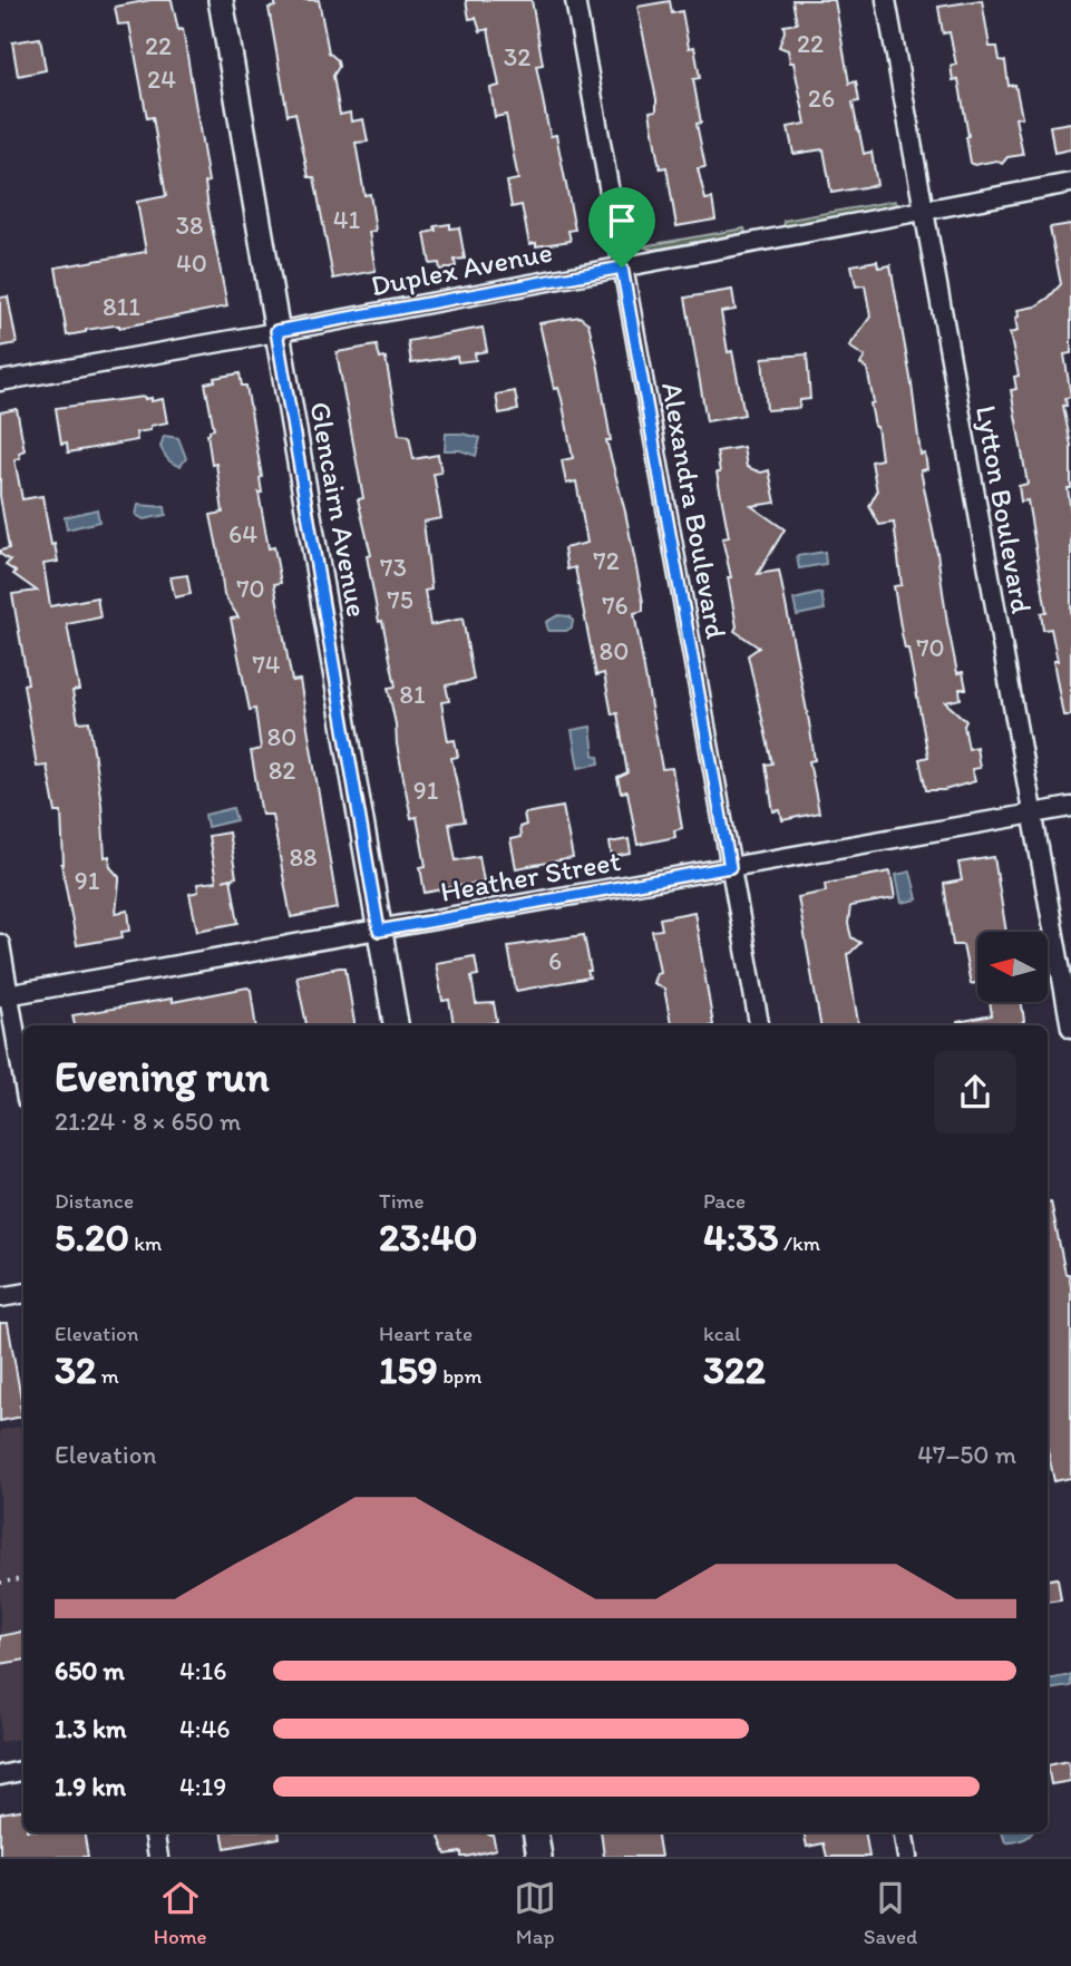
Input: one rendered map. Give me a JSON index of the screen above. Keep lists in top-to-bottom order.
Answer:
{
  "streets": {
    "street": [
      "Duplex Avenue",
      "Glencairn Avenue",
      "Lytton Boulevard",
      "Alexandra Boulevard",
      "Heather Street"
    ]
  },
  "crossings": [
    ["Duplex Avenue", "Glencairn Avenue"],
    ["Duplex Avenue", "Lytton Boulevard"],
    ["Duplex Avenue", "Alexandra Boulevard"],
    ["Glencairn Avenue", "Heather Street"],
    ["Lytton Boulevard", "Heather Street"],
    ["Alexandra Boulevard", "Heather Street"]
  ],
  "house_numbers": [
    "22",
    "22",
    "32",
    "24",
    "26",
    "41",
    "38",
    "40",
    "811",
    "64",
    "72",
    "73",
    "70",
    "75",
    "76",
    "70",
    "80",
    "74",
    "81",
    "80",
    "82",
    "91",
    "88",
    "91",
    "6"
  ],
  "north": "left",
  "page": {
    "heading": ["Evening run", "21:24 · 8 × 650 m"],
    "stats": [
      ["Distance", "5.20 km"],
      ["Time", "23:40"],
      ["Pace", "4:33 /km"],
      ["Elevation", "32 m"],
      ["Heart rate", "159 bpm"],
      ["kcal", "322"]
    ],
    "chart": ["Elevation", "47–50 m"],
    "list": [
      {
        "name": "650 m",
        "note": "4:16"
      },
      {
        "name": "1.3 km",
        "note": "4:46"
      },
      {
        "name": "1.9 km",
        "note": "4:19"
      }
    ],
    "tabs": ["Home", "Map", "Saved"]
  }
}
